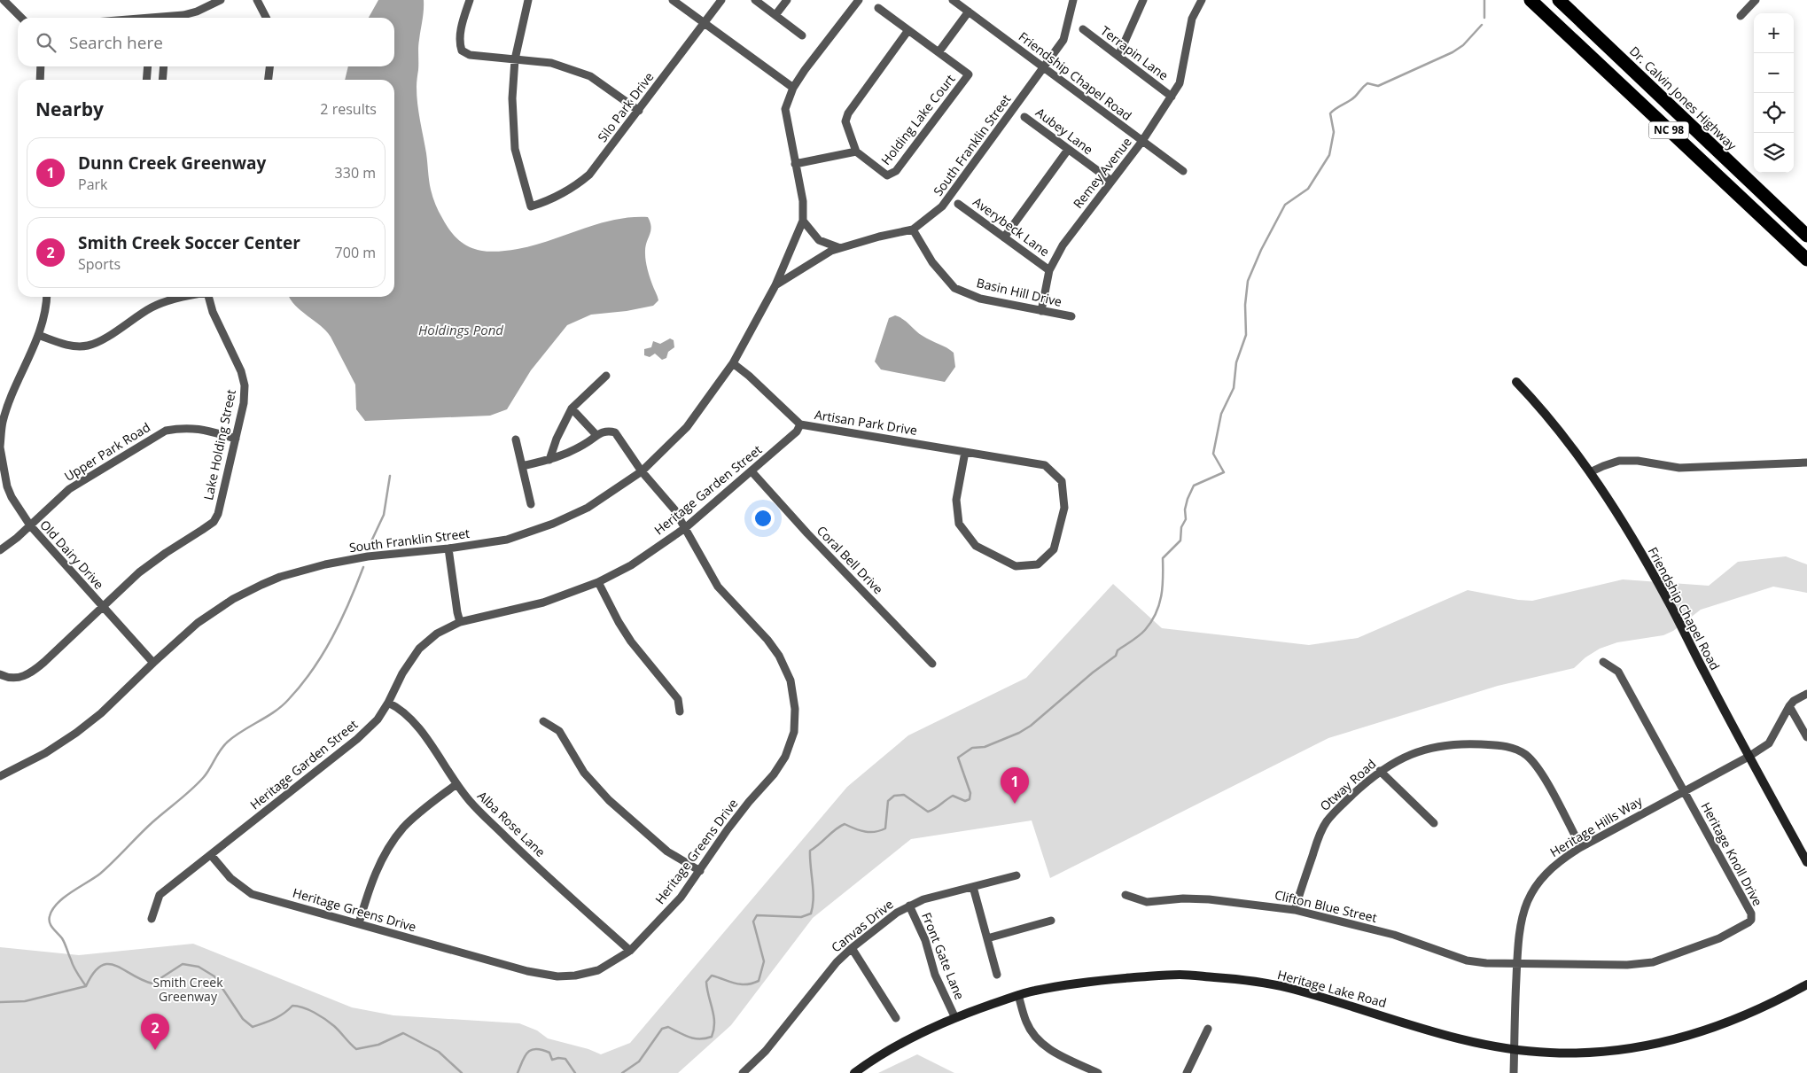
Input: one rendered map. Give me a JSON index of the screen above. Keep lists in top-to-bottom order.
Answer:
{
  "streets": {
    "highway": ["Dr. Calvin Jones Highway", "NC 98"],
    "main road": ["Friendship Chapel Road", "Heritage Lake Road"],
    "street": [
      "Terrapin Lane",
      "Silo Park Drive",
      "Holding Lake Court",
      "Aubey Lane",
      "South Franklin Street",
      "Remey Avenue",
      "Averybeck Lane",
      "Basin Hill Drive",
      "Artisan Park Drive",
      "Lake Holding Street",
      "Upper Park Road",
      "Heritage Garden Street",
      "Old Dairy Drive",
      "Coral Bell Drive",
      "Otway Road",
      "Alba Rose Lane",
      "Heritage Hills Way",
      "Heritage Greens Drive",
      "Heritage Knoll Drive",
      "Clifton Blue Street",
      "Canvas Drive",
      "Front Gate Lane"
    ]
  },
  "crossings": [
    ["Terrapin Lane", "Remey Avenue"],
    ["Friendship Chapel Road", "South Franklin Street"],
    ["Friendship Chapel Road", "Remey Avenue"],
    ["Friendship Chapel Road", "Heritage Hills Way"],
    ["Aubey Lane", "Remey Avenue"],
    ["South Franklin Street", "Basin Hill Drive"],
    ["South Franklin Street", "Artisan Park Drive"],
    ["South Franklin Street", "Old Dairy Drive"],
    ["South Franklin Street", "Heritage Greens Drive"],
    ["Remey Avenue", "Averybeck Lane"],
    ["Remey Avenue", "Basin Hill Drive"],
    ["Artisan Park Drive", "Heritage Garden Street"],
    ["Lake Holding Street", "Upper Park Road"],
    ["Lake Holding Street", "Old Dairy Drive"],
    ["Upper Park Road", "Old Dairy Drive"],
    ["Heritage Garden Street", "Coral Bell Drive"],
    ["Heritage Garden Street", "Alba Rose Lane"],
    ["Heritage Garden Street", "Heritage Greens Drive"],
    ["Otway Road", "Heritage Hills Way"],
    ["Otway Road", "Clifton Blue Street"],
    ["Alba Rose Lane", "Heritage Greens Drive"],
    ["Heritage Hills Way", "Heritage Knoll Drive"],
    ["Heritage Hills Way", "Clifton Blue Street"],
    ["Heritage Hills Way", "Heritage Lake Road"],
    ["Heritage Knoll Drive", "Clifton Blue Street"],
    ["Canvas Drive", "Front Gate Lane"],
    ["Front Gate Lane", "Heritage Lake Road"]
  ],
  "water": ["Holdings Pond"],
  "parks": ["Smith Creek Greenway"],
  "page": {
    "map_buttons": ["+", "−"],
    "search": "Search here",
    "heading": ["Nearby", "2 results"],
    "list": [
      {
        "mark": "1",
        "name": "Dunn Creek Greenway",
        "note": "Park",
        "value": "330 m"
      },
      {
        "mark": "2",
        "name": "Smith Creek Soccer Center",
        "note": "Sports",
        "value": "700 m"
      }
    ],
    "pins": ["1", "2"]
  }
}
